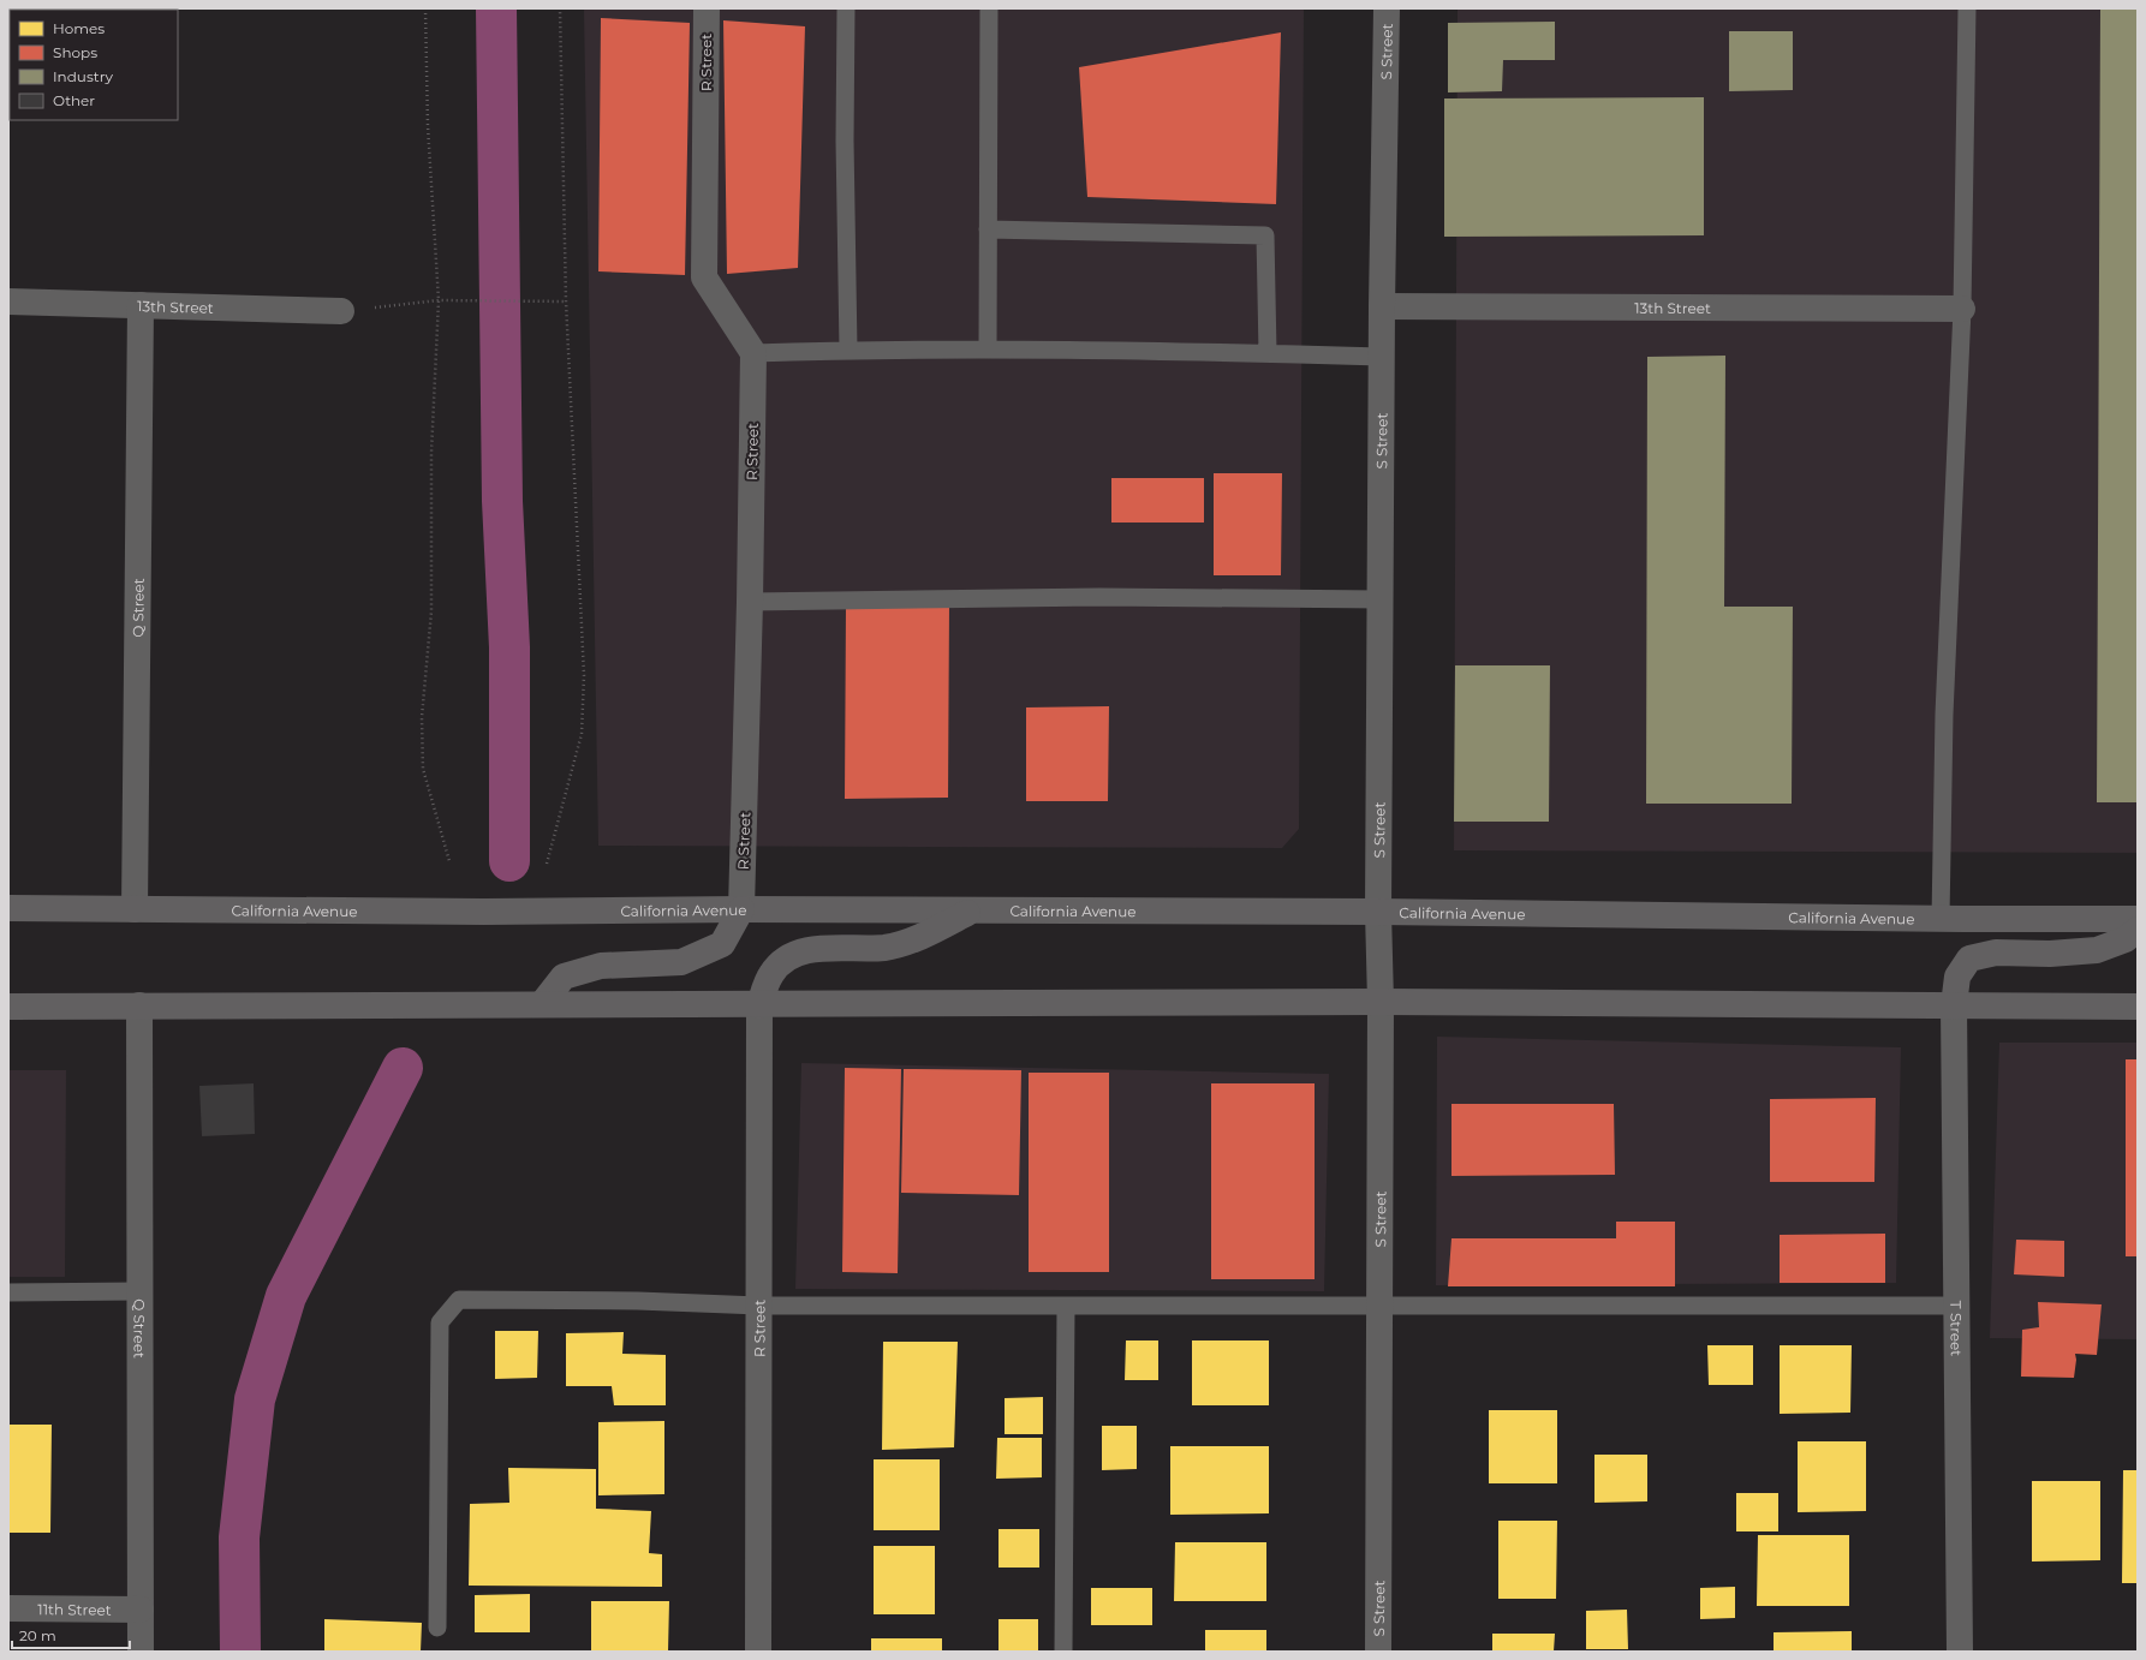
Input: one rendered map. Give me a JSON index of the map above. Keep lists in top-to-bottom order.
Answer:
{
  "streets": {
    "main road": ["California Avenue"],
    "street": [
      "S Street",
      "R Street",
      "13th Street",
      "Q Street",
      "T Street",
      "11th Street"
    ]
  },
  "crossings": [
    ["S Street", "13th Street"],
    ["S Street", "California Avenue"],
    ["R Street", "California Avenue"],
    ["13th Street", "Q Street"],
    ["Q Street", "California Avenue"],
    ["Q Street", "11th Street"]
  ],
  "legend": [
    "Homes",
    "Shops",
    "Industry",
    "Other"
  ],
  "scale_bar": "20 m"
}
